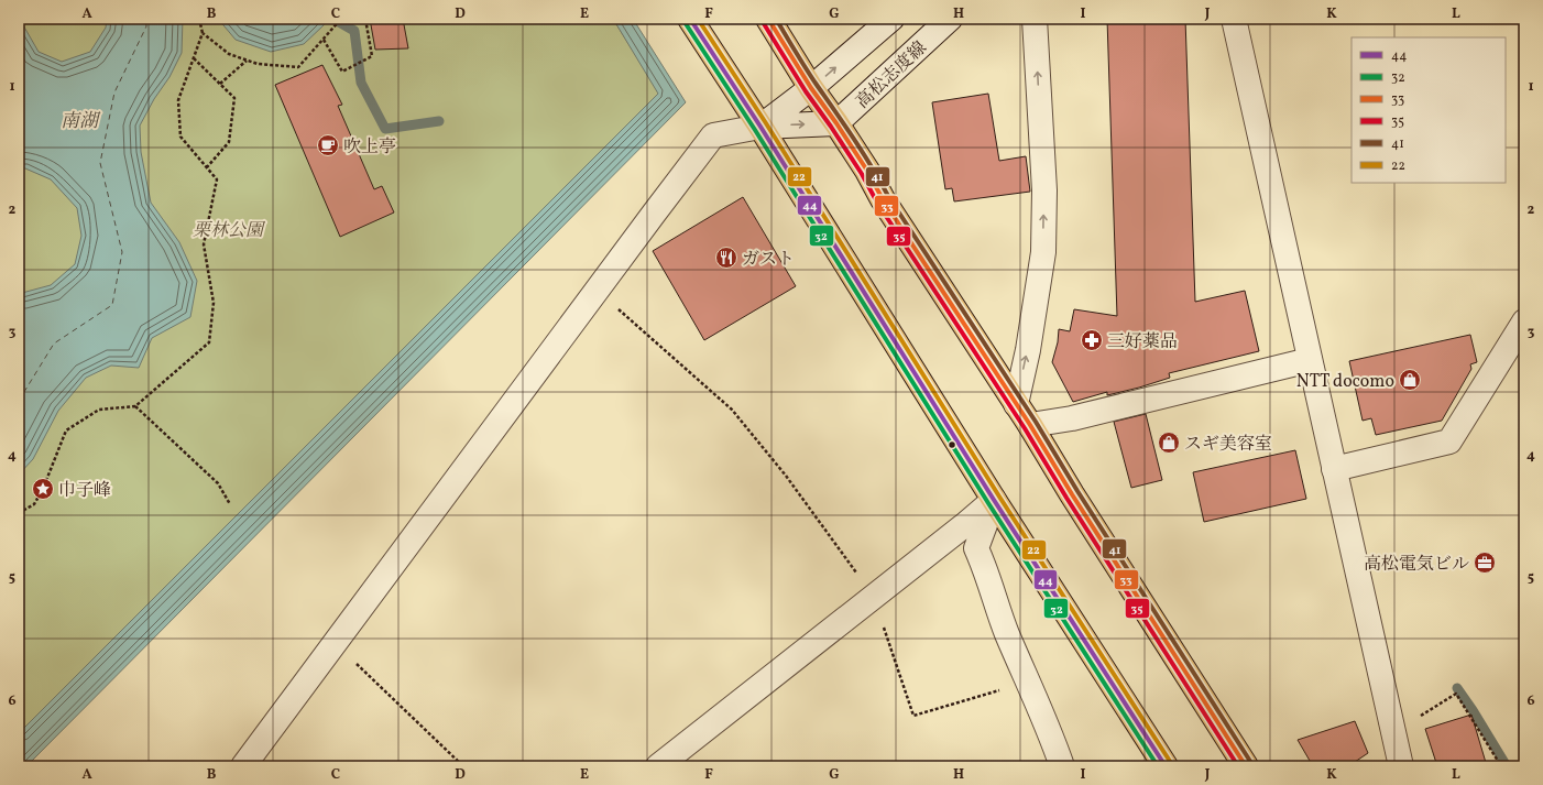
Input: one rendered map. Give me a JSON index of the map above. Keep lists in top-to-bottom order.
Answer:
{
  "streets": {
    "street": ["高松志度線"]
  },
  "water": ["南湖"],
  "parks": ["栗林公園"],
  "places": {
    "cafe": ["吹上亭"],
    "restaurant": ["ガスト"],
    "pharmacy": ["三好薬品"],
    "shop": ["NTT docomo", "スギ美容室"],
    "place": ["巾子峰"],
    "office": ["高松電気ビル"]
  },
  "lines": [
    "transit line 44",
    "transit line 33",
    "transit line 41",
    "transit line 22",
    "transit line 32",
    "transit line 35"
  ],
  "legend": [
    "44",
    "32",
    "33",
    "35",
    "41",
    "22"
  ],
  "grid": {
    "columns": [
      "A",
      "B",
      "C",
      "D",
      "E",
      "F",
      "G",
      "H",
      "I",
      "J",
      "K",
      "L"
    ],
    "rows": [
      "1",
      "2",
      "3",
      "4",
      "5",
      "6"
    ]
  }
}
